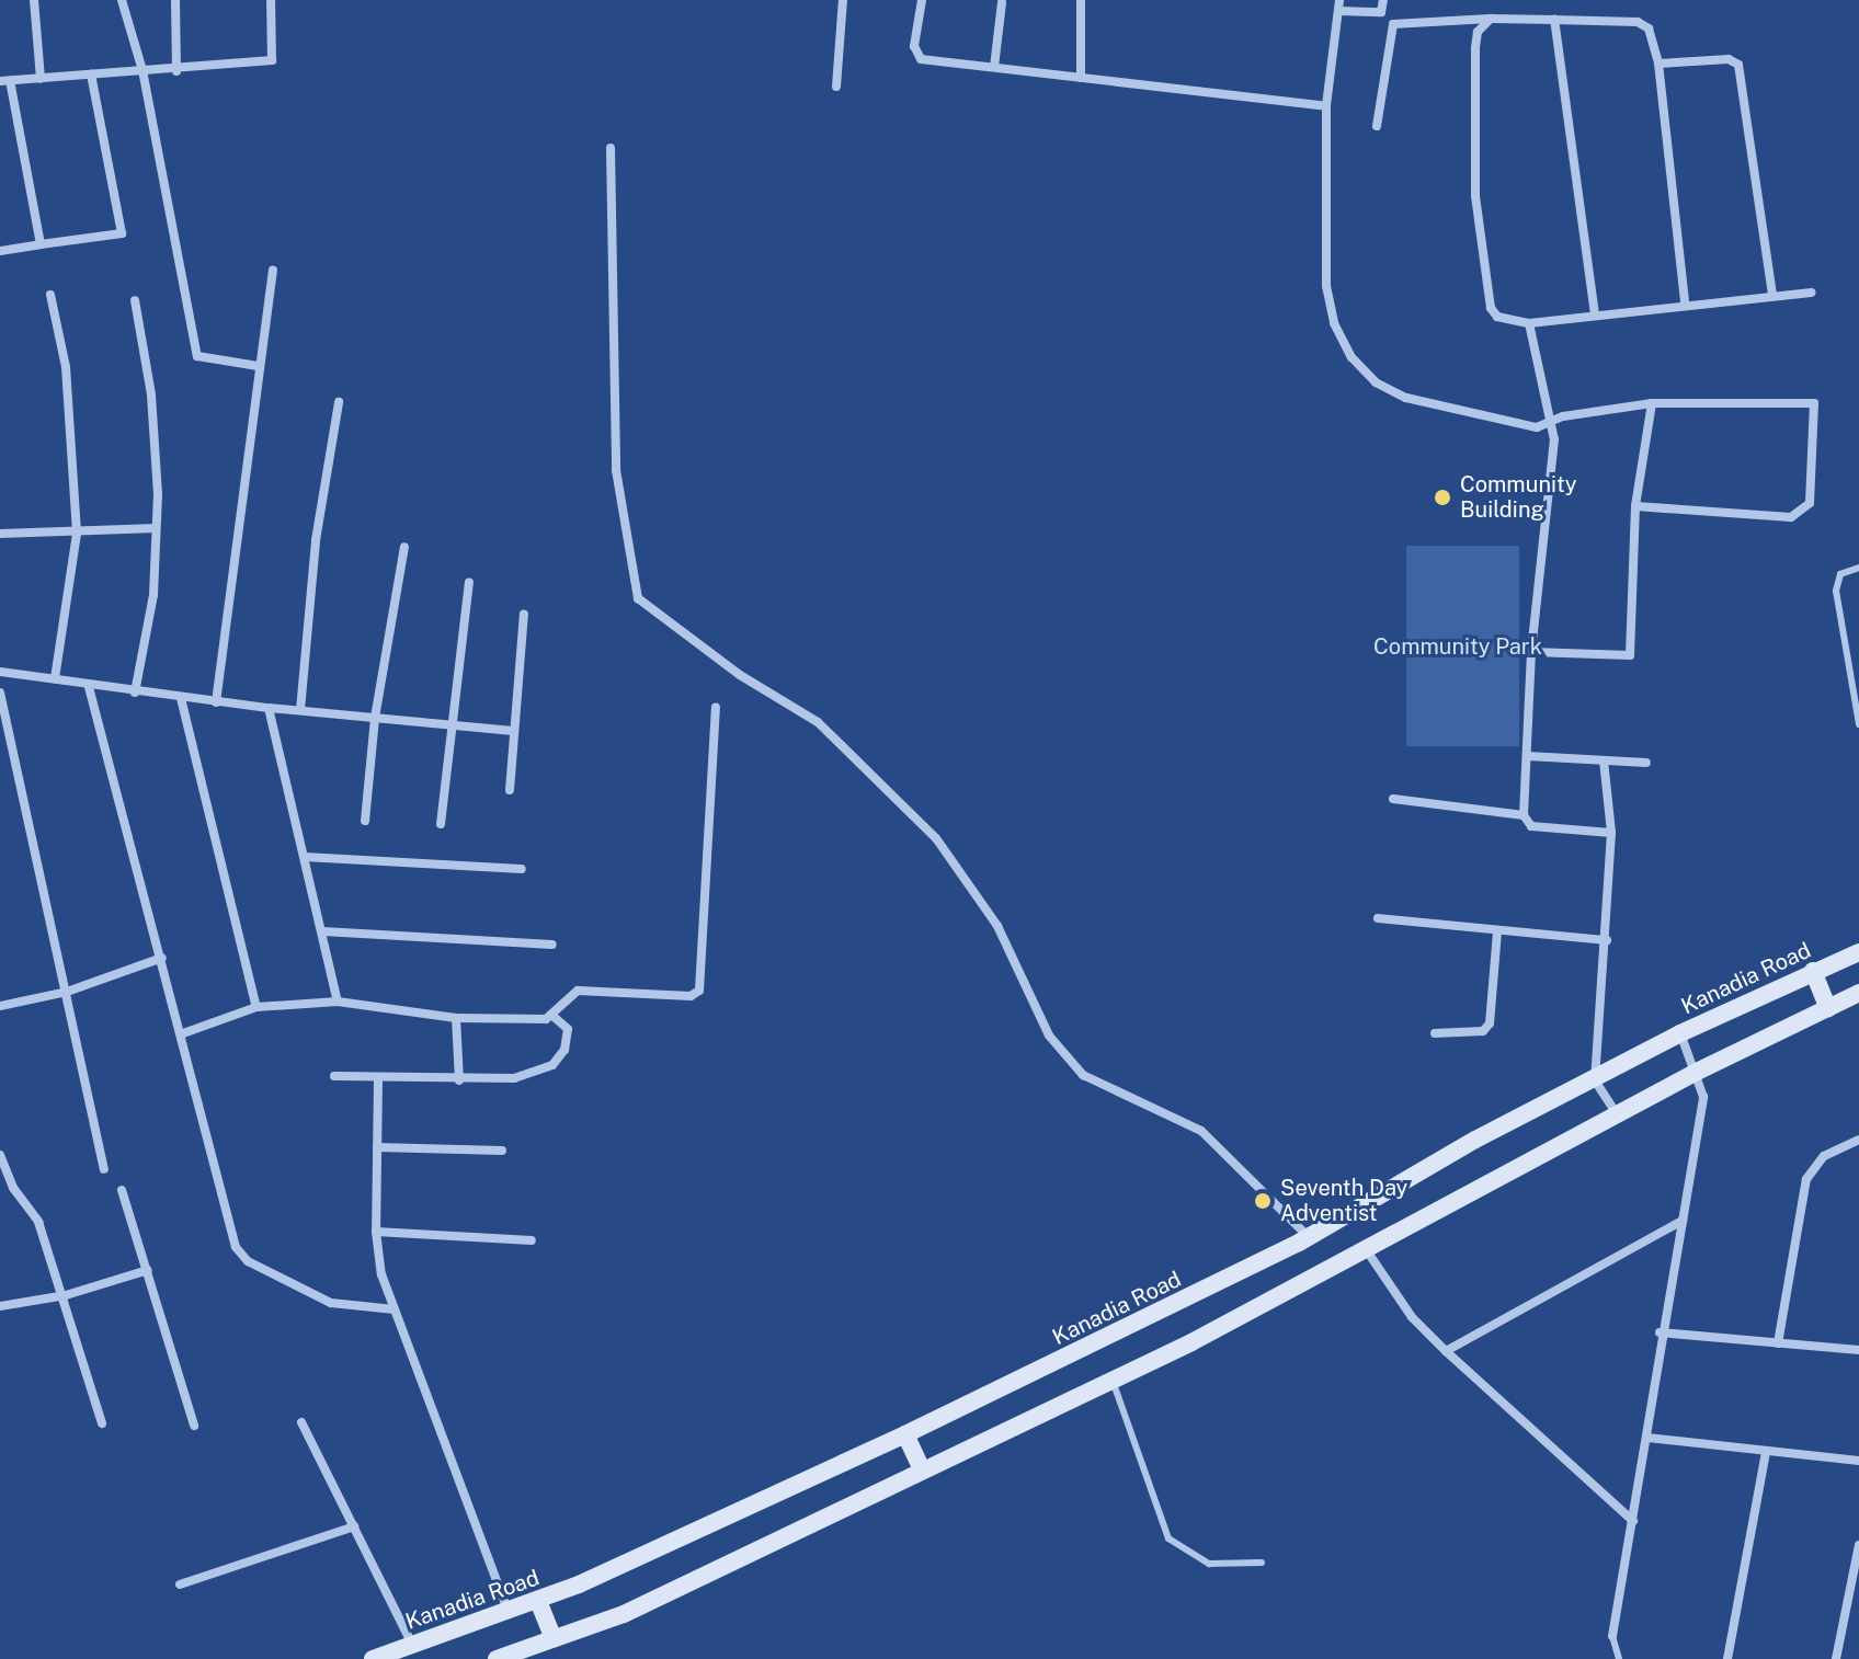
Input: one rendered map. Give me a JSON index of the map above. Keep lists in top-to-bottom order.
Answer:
{
  "streets": {
    "main road": ["Kanadia Road"]
  },
  "parks": ["Community Park"],
  "places": ["Community Building", "Seventh Day Adventist"]
}
